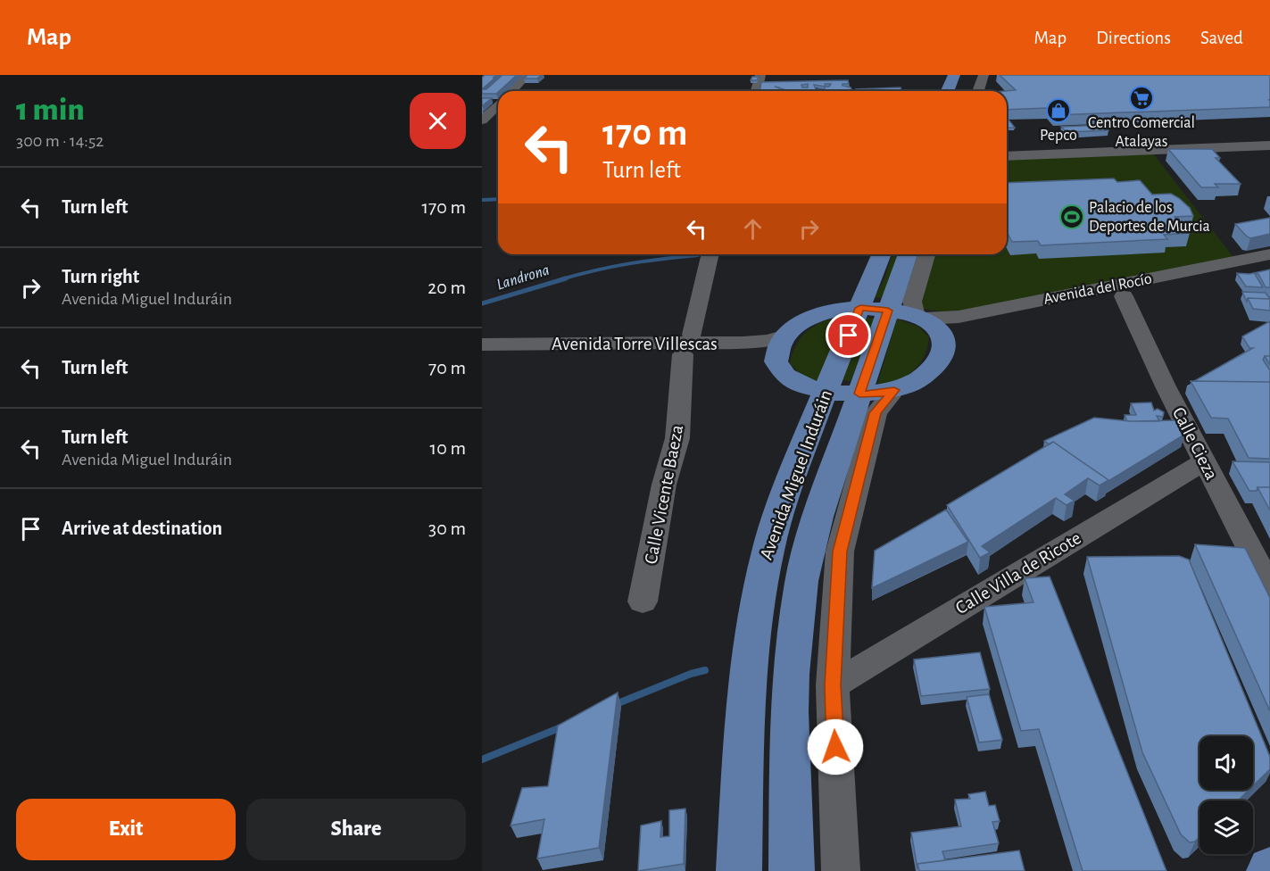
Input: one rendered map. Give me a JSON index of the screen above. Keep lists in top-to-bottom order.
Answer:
{
  "streets": {
    "main road": ["Avenida Miguel Induráin"],
    "street": [
      "Avenida del Rocío",
      "Avenida Torre Villescas",
      "Calle Cieza",
      "Calle Vicente Baeza",
      "Calle Villa de Ricote"
    ]
  },
  "crossings": [
    ["Avenida del Rocío", "Calle Cieza"],
    ["Avenida Torre Villescas", "Calle Vicente Baeza"],
    ["Calle Cieza", "Calle Villa de Ricote"]
  ],
  "water": ["Landrona"],
  "places": {
    "supermarket": ["Centro Comercial Atalayas"],
    "shop": ["Pepco"],
    "sports": ["Palacio de los Deportes de Murcia"]
  },
  "page": {
    "header": "Map",
    "nav": ["Map", "Directions", "Saved"],
    "heading": ["1 min", "300 m · 14:52"],
    "turn": ["170 m", "Turn left"],
    "list": [
      {
        "name": "Turn left",
        "value": "170 m"
      },
      {
        "name": "Turn right",
        "note": "Avenida Miguel Induráin",
        "value": "20 m"
      },
      {
        "name": "Turn left",
        "value": "70 m"
      },
      {
        "name": "Turn left",
        "note": "Avenida Miguel Induráin",
        "value": "10 m"
      },
      {
        "name": "Arrive at destination",
        "value": "30 m"
      }
    ],
    "buttons": ["Exit", "Share"]
  }
}
